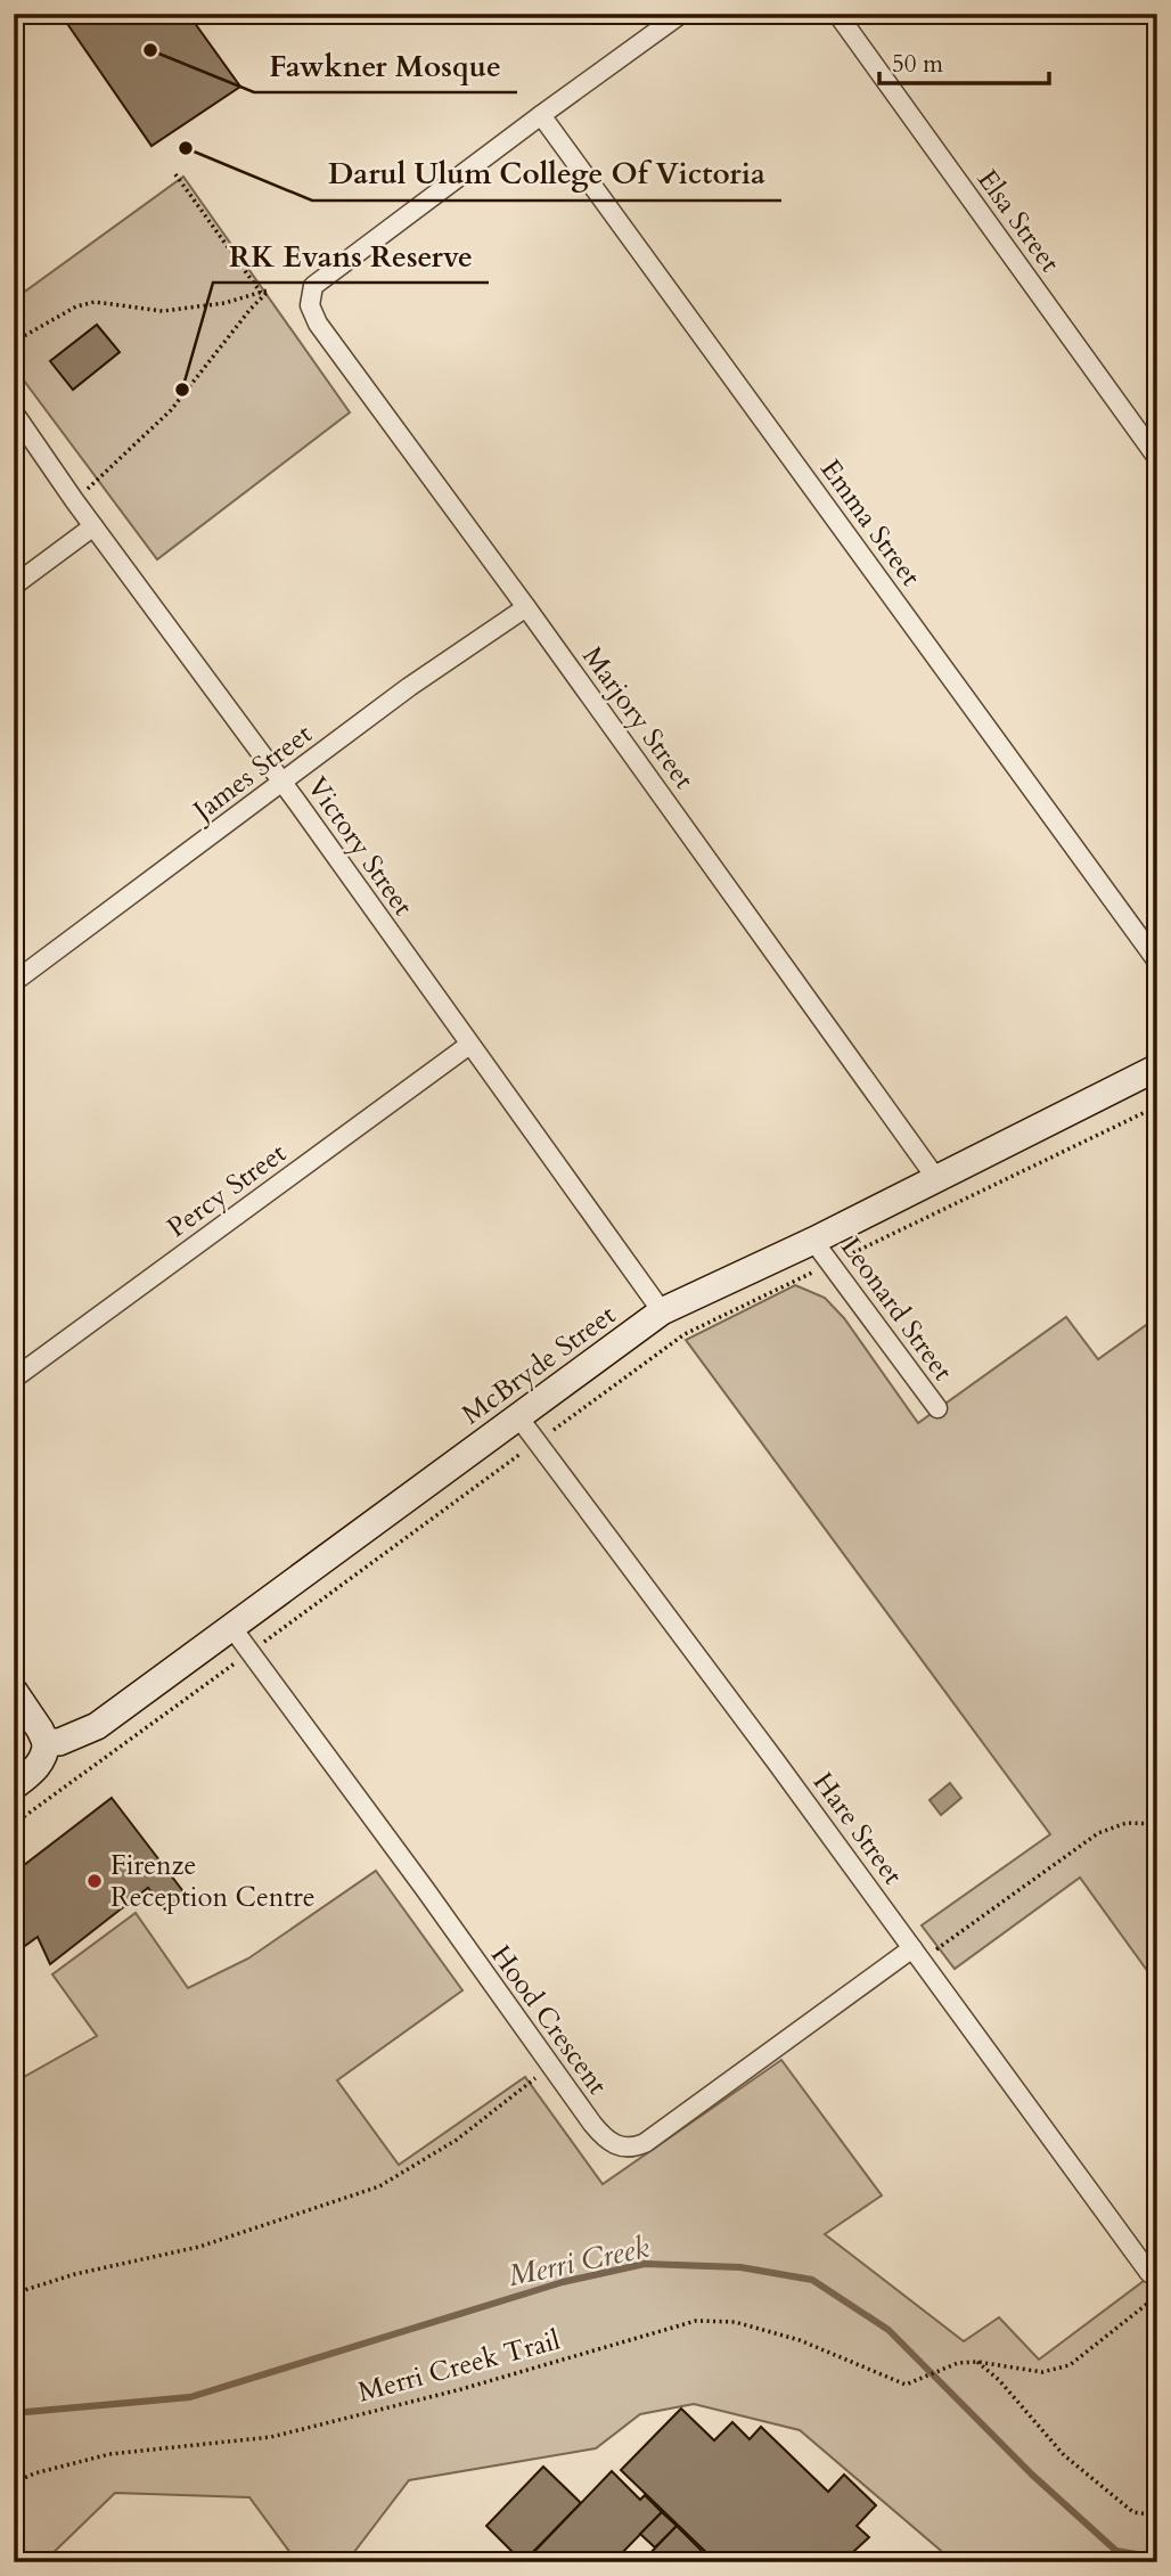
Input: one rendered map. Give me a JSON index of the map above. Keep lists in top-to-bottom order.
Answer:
{
  "streets": {
    "street": [
      "Elsa Street",
      "Emma Street",
      "Marjory Street",
      "James Street",
      "Victory Street",
      "Percy Street",
      "Leonard Street",
      "McBryde Street",
      "Hare Street",
      "Hood Crescent"
    ],
    "path": ["Merri Creek Trail"]
  },
  "crossings": [
    ["Emma Street", "Marjory Street"],
    ["Marjory Street", "James Street"],
    ["Marjory Street", "McBryde Street"],
    ["James Street", "Victory Street"],
    ["Victory Street", "Percy Street"],
    ["Victory Street", "McBryde Street"],
    ["Leonard Street", "McBryde Street"],
    ["McBryde Street", "Hare Street"],
    ["McBryde Street", "Hood Crescent"],
    ["Hare Street", "Hood Crescent"]
  ],
  "water": ["Merri Creek"],
  "places": [
    "Fawkner Mosque",
    "Darul Ulum College Of Victoria",
    "RK Evans Reserve",
    "Firenze Reception Centre"
  ],
  "scale_bar": "50 m"
}
